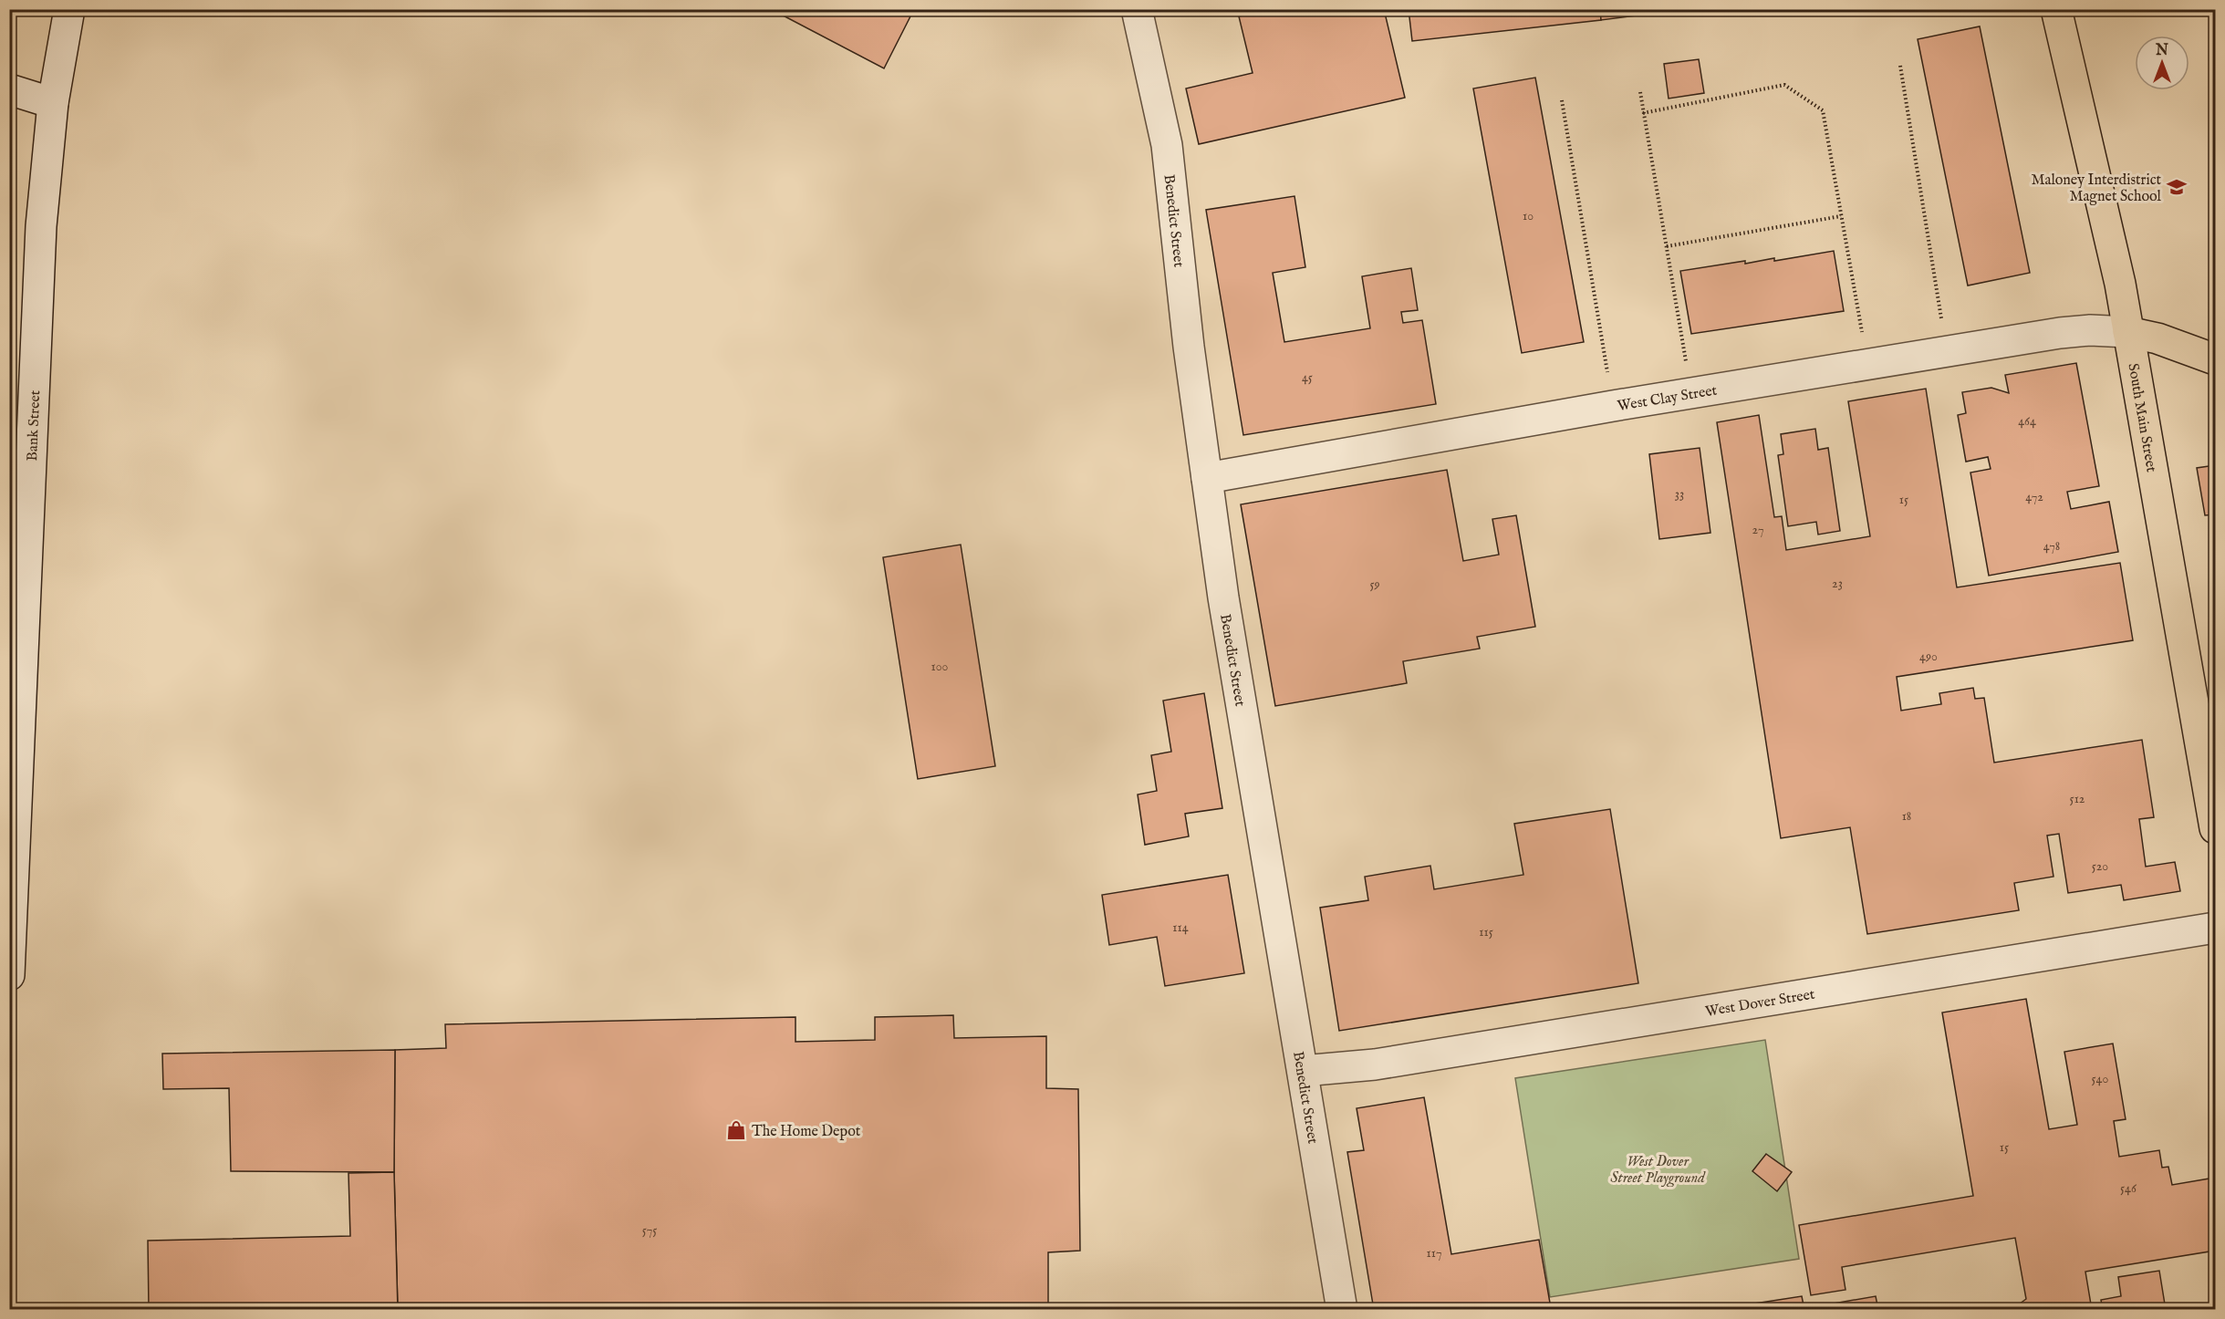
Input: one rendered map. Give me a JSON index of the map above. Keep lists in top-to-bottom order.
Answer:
{
  "streets": {
    "main road": ["South Main Street"],
    "street": [
      "Benedict Street",
      "West Clay Street",
      "Bank Street",
      "West Dover Street"
    ]
  },
  "crossings": [
    ["Benedict Street", "West Clay Street"],
    ["Benedict Street", "West Dover Street"],
    ["West Clay Street", "South Main Street"]
  ],
  "parks": ["West Dover Street Playground"],
  "places": {
    "school or university": ["Maloney Interdistrict Magnet School"],
    "shop": ["The Home Depot"]
  },
  "house_numbers": [
    "10",
    "45",
    "464",
    "33",
    "472",
    "15",
    "27",
    "478",
    "23",
    "59",
    "490",
    "100",
    "512",
    "18",
    "520",
    "114",
    "115",
    "540",
    "15",
    "546",
    "575",
    "117"
  ],
  "north": "top"
}
